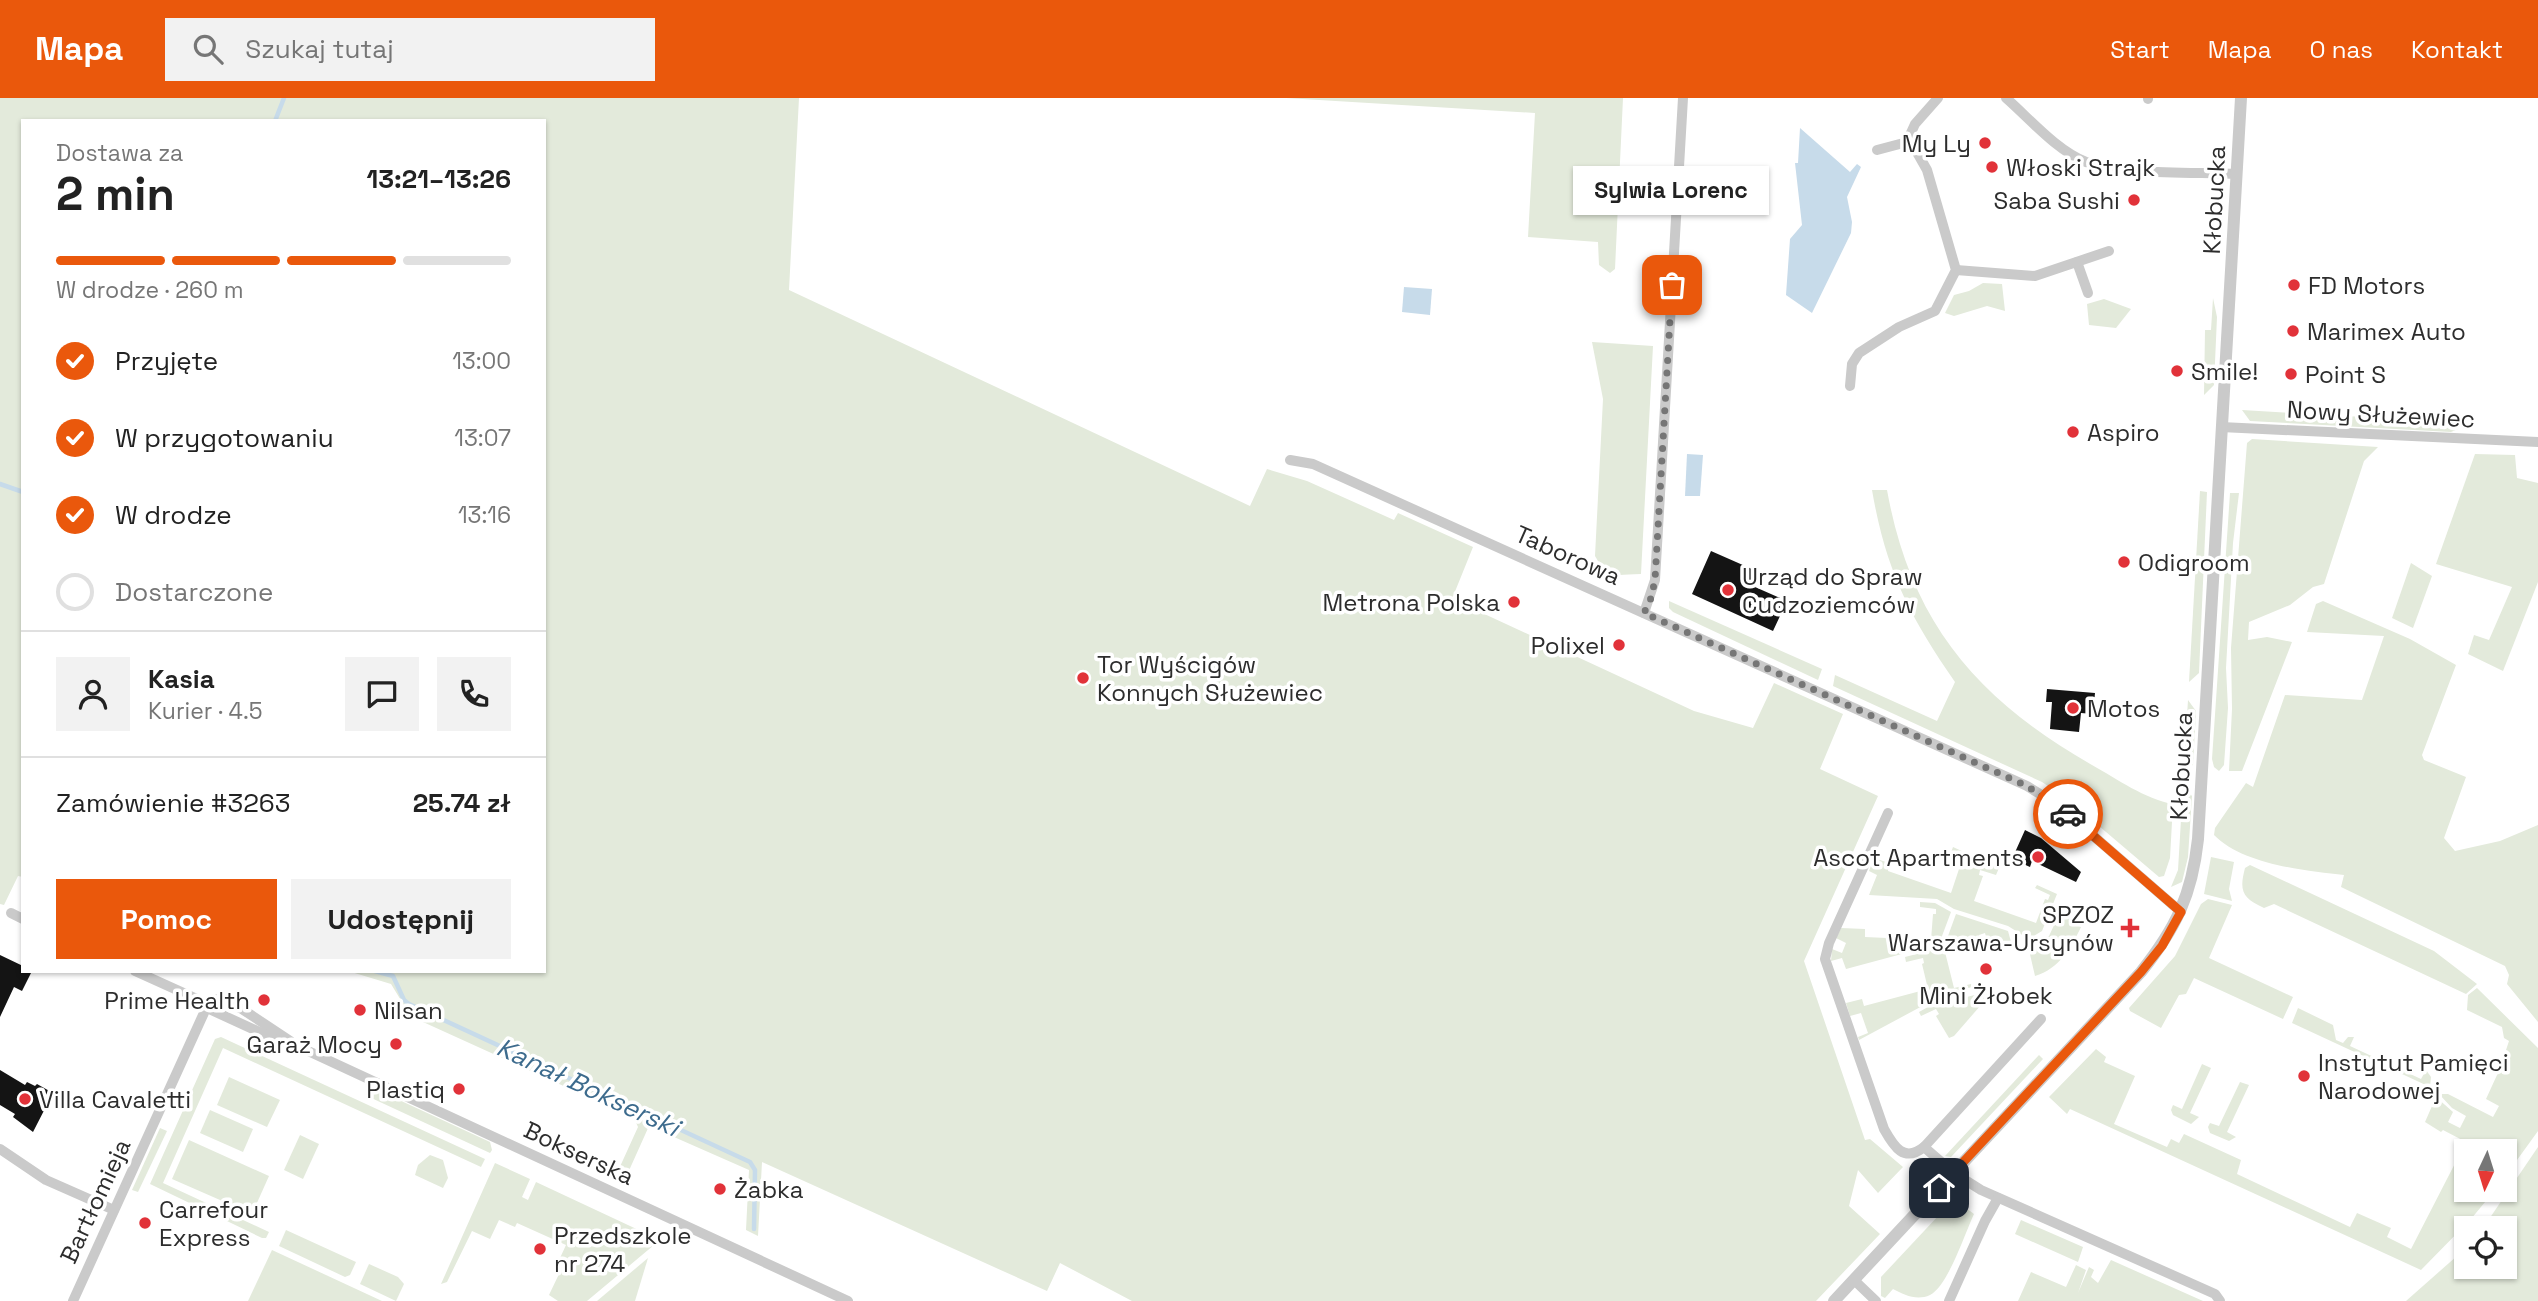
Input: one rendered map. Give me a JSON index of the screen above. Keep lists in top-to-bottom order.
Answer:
{
  "streets": {
    "street": [
      "Kłobucka",
      "Nowy Służewiec",
      "Taborowa",
      "Bokserska",
      "Bartłomieja"
    ]
  },
  "crossings": [
    ["Kłobucka", "Nowy Służewiec"],
    ["Kłobucka", "Taborowa"],
    ["Bokserska", "Bartłomieja"]
  ],
  "water": ["Kanał Bokserski"],
  "places": {
    "other": [
      "My Ly",
      "Włoski Strajk",
      "Saba Sushi",
      "Sylwia Lorenc",
      "FD Motors",
      "Marimex Auto",
      "Smile!",
      "Point S",
      "Aspiro",
      "Odigroom",
      "Urząd do Spraw Cudzoziemców",
      "Metrona Polska",
      "Polixel",
      "Tor Wyścigów Konnych Służewiec",
      "Motos",
      "Ascot Apartments",
      "Mini Żłobek",
      "Prime Health",
      "Nilsan",
      "Garaż Mocy",
      "Instytut Pamięci Narodowej",
      "Plastiq",
      "Villa Cavaletti",
      "Żabka",
      "Carrefour Express",
      "Przedszkole nr 274"
    ],
    "health": ["SPZOZ Warszawa-Ursynów"]
  },
  "north": "bottom",
  "page": {
    "header": "Mapa",
    "search": "Szukaj tutaj",
    "nav": [
      "Start",
      "Mapa",
      "O nas",
      "Kontakt"
    ],
    "heading": ["2 min", "Dostawa za", "13:21–13:26"],
    "panel": [
      "Kasia",
      "Kurier · 4.5",
      "Zamówienie #3263",
      "25.74 zł"
    ],
    "bubble": "Sylwia Lorenc",
    "bar": "W drodze · 260 m",
    "list": [
      ["Przyjęte", "13:00"],
      ["W przygotowaniu", "13:07"],
      ["W drodze", "13:16"],
      "Dostarczone"
    ],
    "buttons": ["Pomoc", "Udostępnij"]
  }
}
